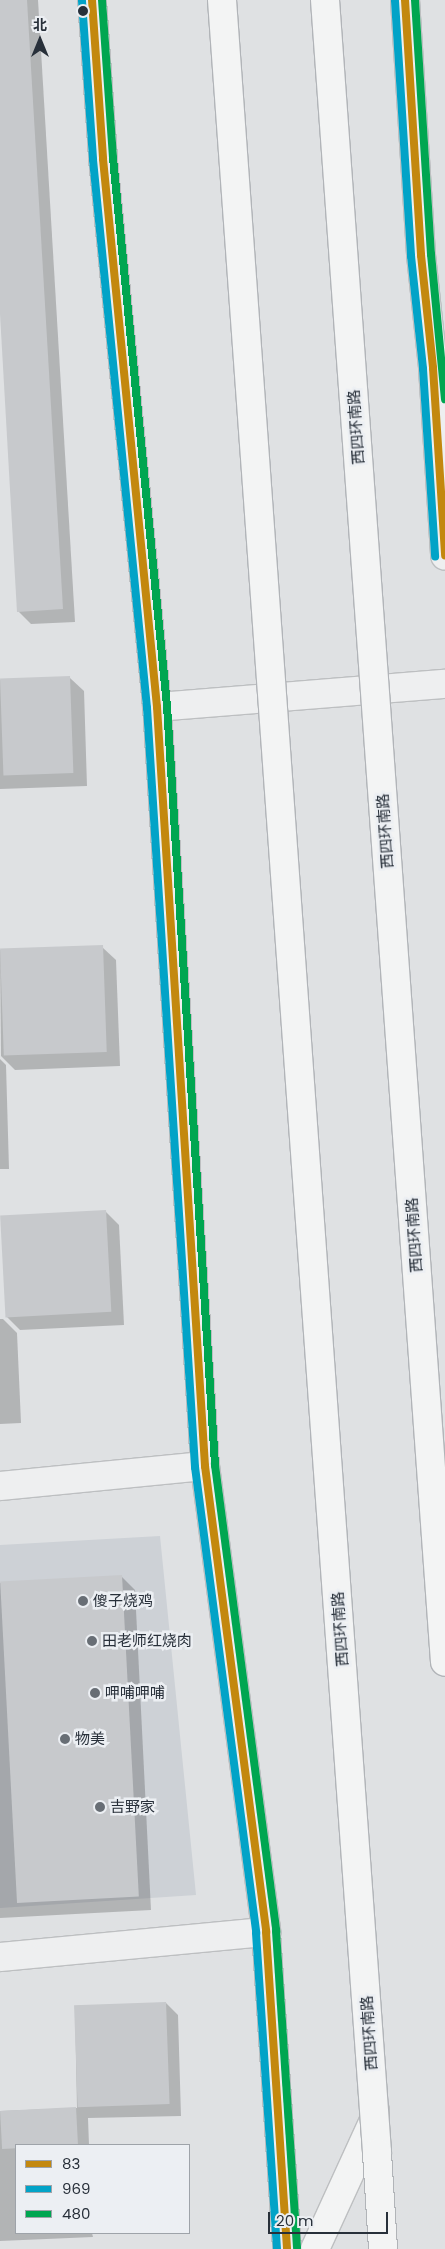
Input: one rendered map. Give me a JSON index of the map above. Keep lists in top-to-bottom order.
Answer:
{
  "streets": {
    "main road": ["西四环南路"]
  },
  "places": [
    "傻子烧鸡",
    "田老师红烧肉",
    "呷哺呷哺",
    "物美",
    "吉野家"
  ],
  "lines": ["transit line 83", "transit line 480", "transit line 969"],
  "legend": ["83", "969", "480"],
  "scale_bar": "20 m",
  "north": "top"
}
